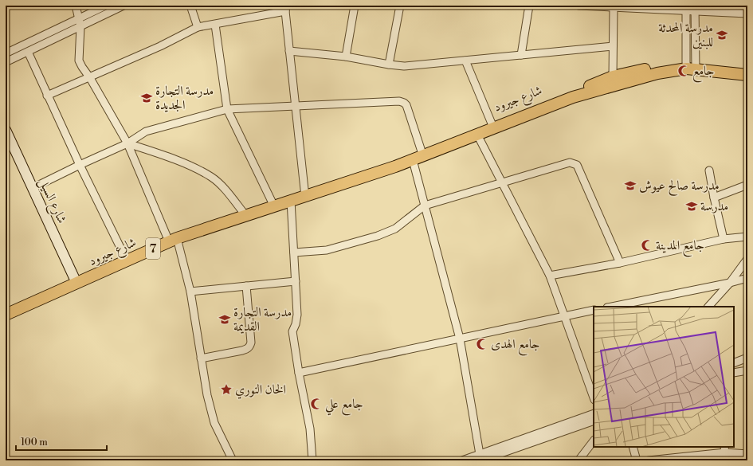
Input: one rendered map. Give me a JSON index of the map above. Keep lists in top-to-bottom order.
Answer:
{
  "streets": {
    "main road": ["شارع جيرود", "7"],
    "street": ["شارع السيل"]
  },
  "crossings": [
    ["شارع جيرود", "شارع السيل"]
  ],
  "places": {
    "school or university": [
      "مدرسة المحدثة للبنين",
      "مدرسة التجارة الجديدة",
      "مدرسة صالح عيوش",
      "مدرسة",
      "مدرسة التجارة القديمة"
    ],
    "mosque": [
      "جامع",
      "جامع المدينة",
      "جامع الهدى",
      "جامع علي"
    ],
    "place": ["الخان النوري"]
  },
  "scale_bar": "100 m"
}
